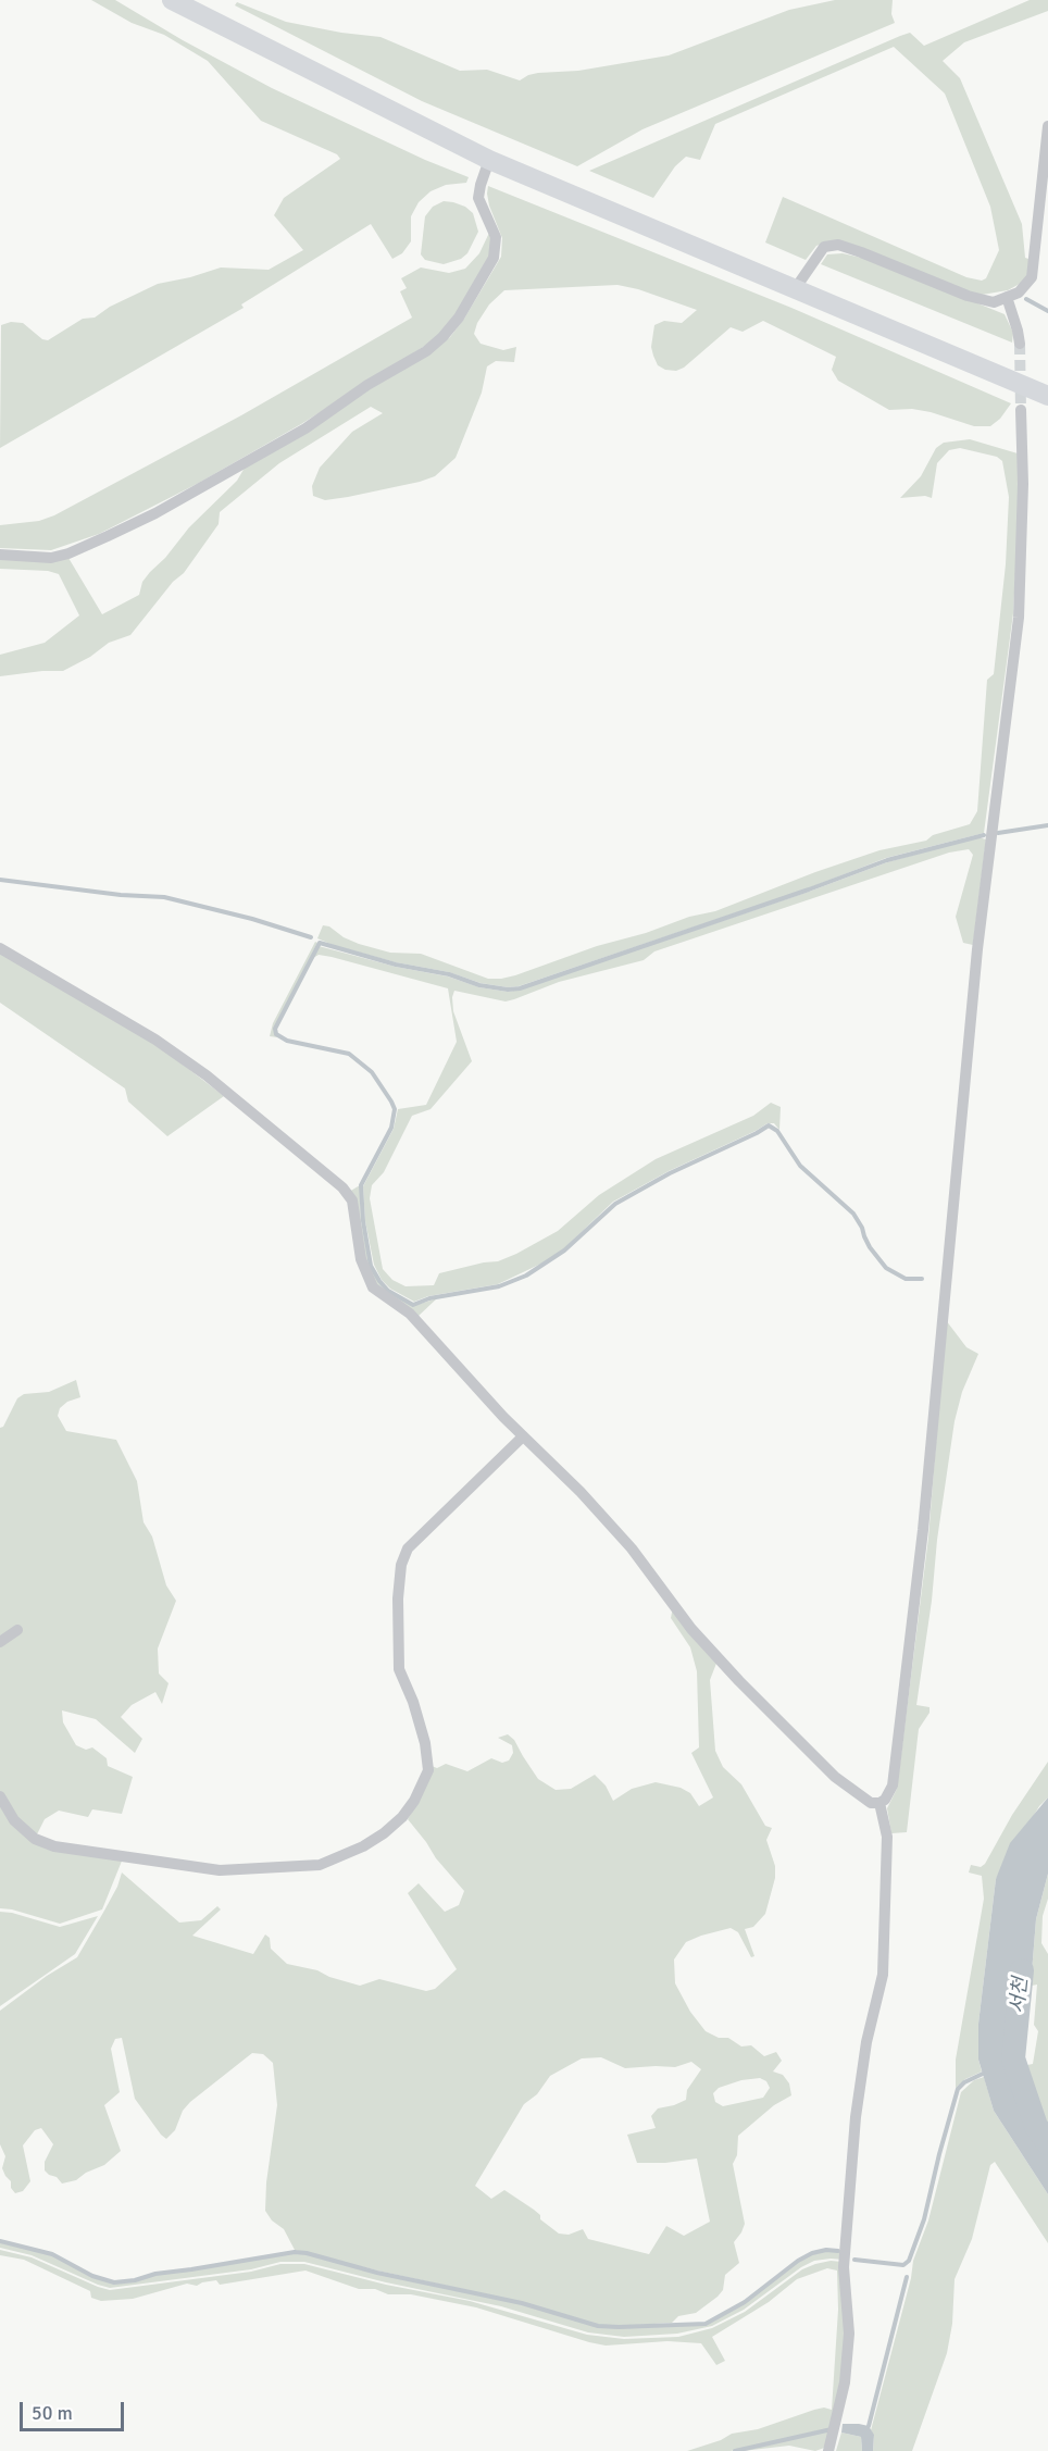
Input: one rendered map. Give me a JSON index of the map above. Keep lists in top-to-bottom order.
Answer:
{
  "water": ["서천"],
  "scale_bar": "50 m"
}
